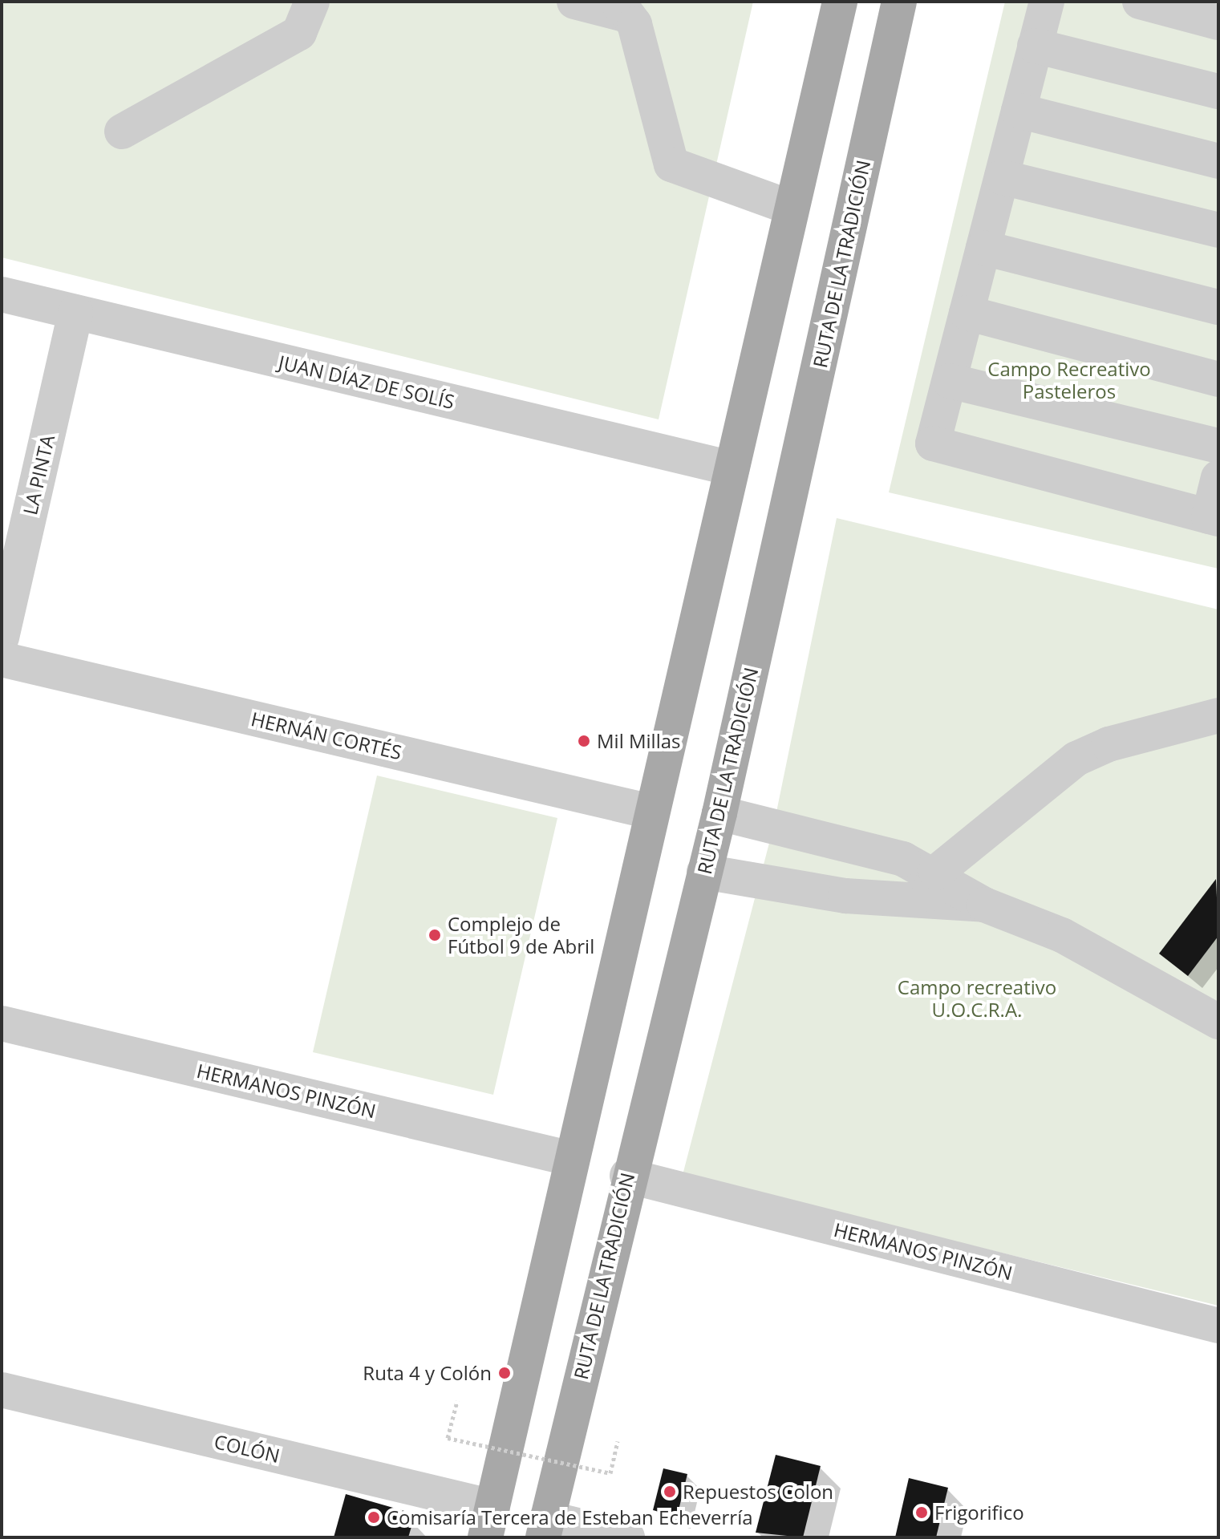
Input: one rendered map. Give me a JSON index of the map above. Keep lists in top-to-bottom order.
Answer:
{
  "streets": {
    "main road": ["RUTA DE LA TRADICIÓN"],
    "street": [
      "JUAN DÍAZ DE SOLÍS",
      "LA PINTA",
      "HERNÁN CORTÉS",
      "HERMANOS PINZÓN",
      "COLÓN"
    ]
  },
  "crossings": [
    ["RUTA DE LA TRADICIÓN", "HERMANOS PINZÓN"],
    ["JUAN DÍAZ DE SOLÍS", "LA PINTA"]
  ],
  "parks": ["Campo Recreativo Pasteleros", "Campo recreativo U.O.C.R.A."],
  "places": [
    "Mil Millas",
    "Complejo de Fútbol 9 de Abril",
    "Ruta 4 y Colón",
    "Repuestos Colon",
    "Frigorifico",
    "Comisaría Tercera de Esteban Echeverría"
  ]
}
